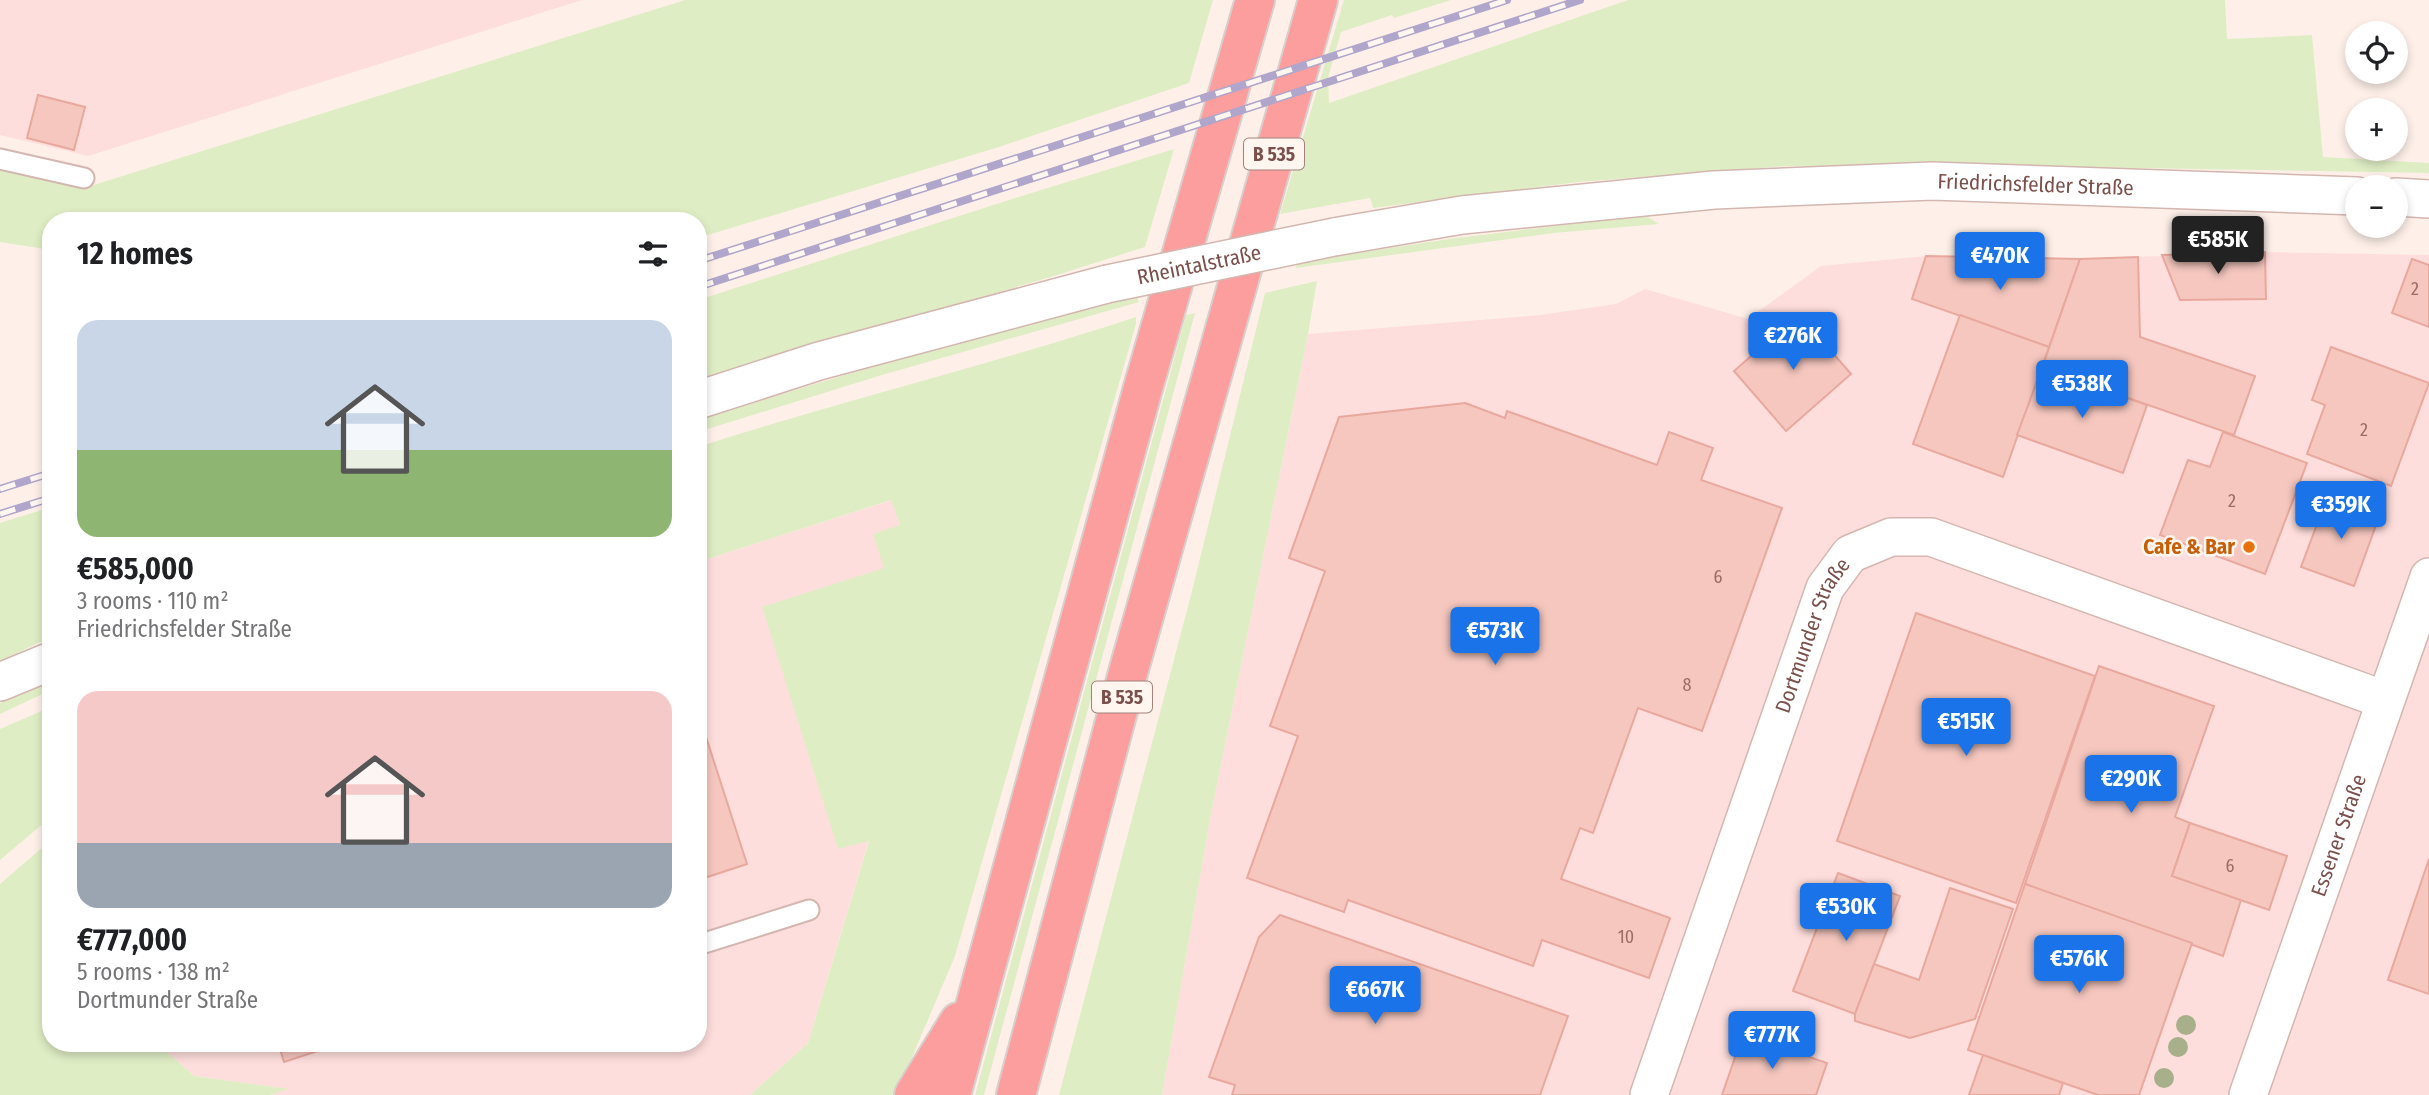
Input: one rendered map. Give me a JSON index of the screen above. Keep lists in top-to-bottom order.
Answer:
{
  "streets": {
    "highway": ["B 535"],
    "street": [
      "Friedrichsfelder Straße",
      "Rheintalstraße",
      "Dortmunder Straße",
      "Essener Straße"
    ]
  },
  "crossings": [
    ["Friedrichsfelder Straße", "Rheintalstraße"],
    ["Dortmunder Straße", "Essener Straße"]
  ],
  "places": ["Cafe & Bar"],
  "house_numbers": [
    "2",
    "2",
    "2",
    "6",
    "8",
    "6",
    "10"
  ],
  "page": {
    "map_buttons": ["+", "−"],
    "heading": "12 homes",
    "price": [
      "€585K",
      "€470K",
      "€276K",
      "€538K",
      "€359K",
      "€573K",
      "€515K",
      "€290K",
      "€530K",
      "€576K",
      "€667K",
      "€777K"
    ],
    "list": [
      {
        "name": "€585,000",
        "note": "3 rooms · 110 m² · Friedrichsfelder Straße"
      },
      {
        "name": "€777,000",
        "note": "5 rooms · 138 m² · Dortmunder Straße"
      }
    ]
  }
}
